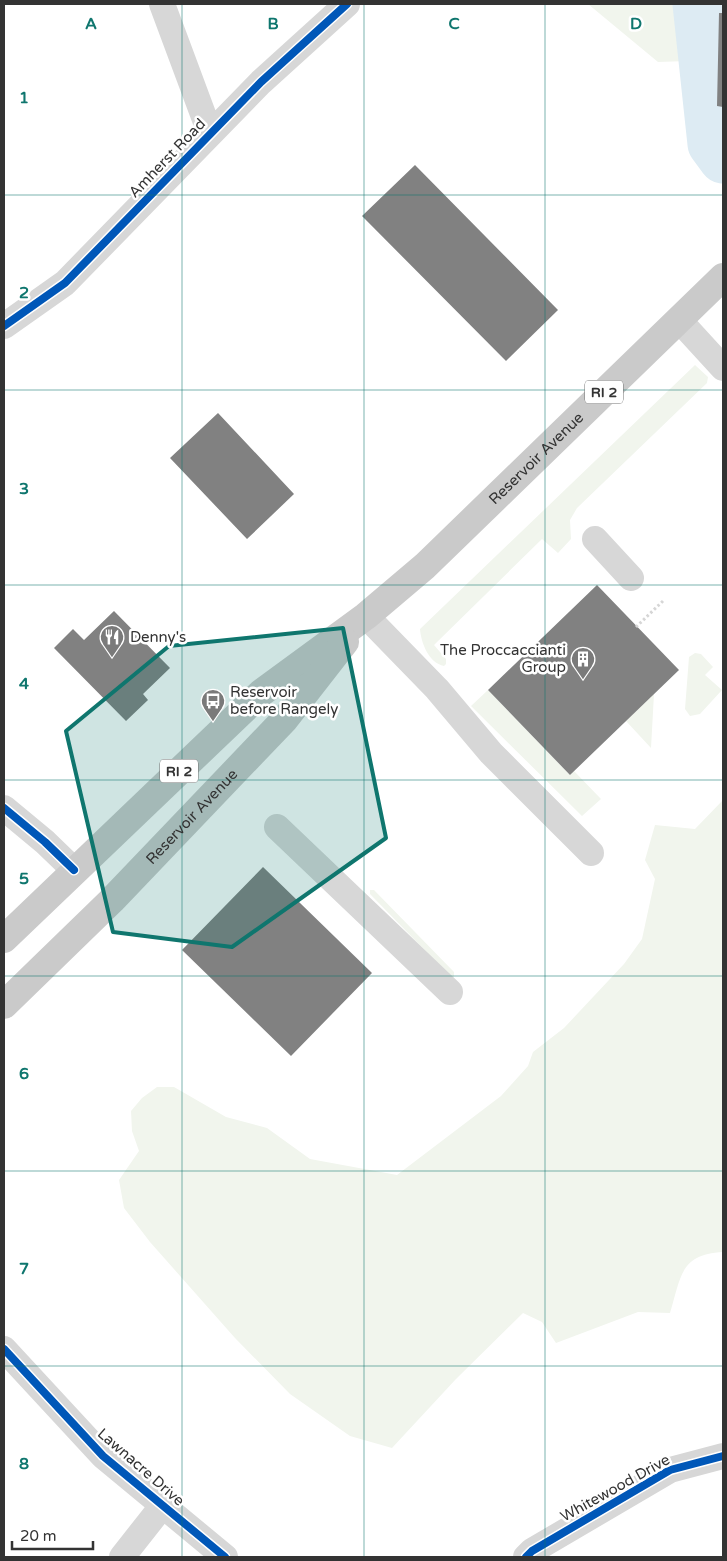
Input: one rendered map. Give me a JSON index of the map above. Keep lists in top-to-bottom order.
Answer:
{
  "streets": {
    "main road": ["RI 2", "Reservoir Avenue"],
    "street": ["Amherst Road", "Lawnacre Drive", "Whitewood Drive"]
  },
  "places": {
    "restaurant": ["Denny's"],
    "building": ["The Proccaccianti Group"],
    "bus stop": ["Reservoir before Rangely"]
  },
  "scale_bar": "20 m",
  "grid": {
    "columns": [
      "A",
      "B",
      "C",
      "D"
    ],
    "rows": [
      "1",
      "2",
      "3",
      "4",
      "5",
      "6",
      "7",
      "8"
    ]
  }
}
